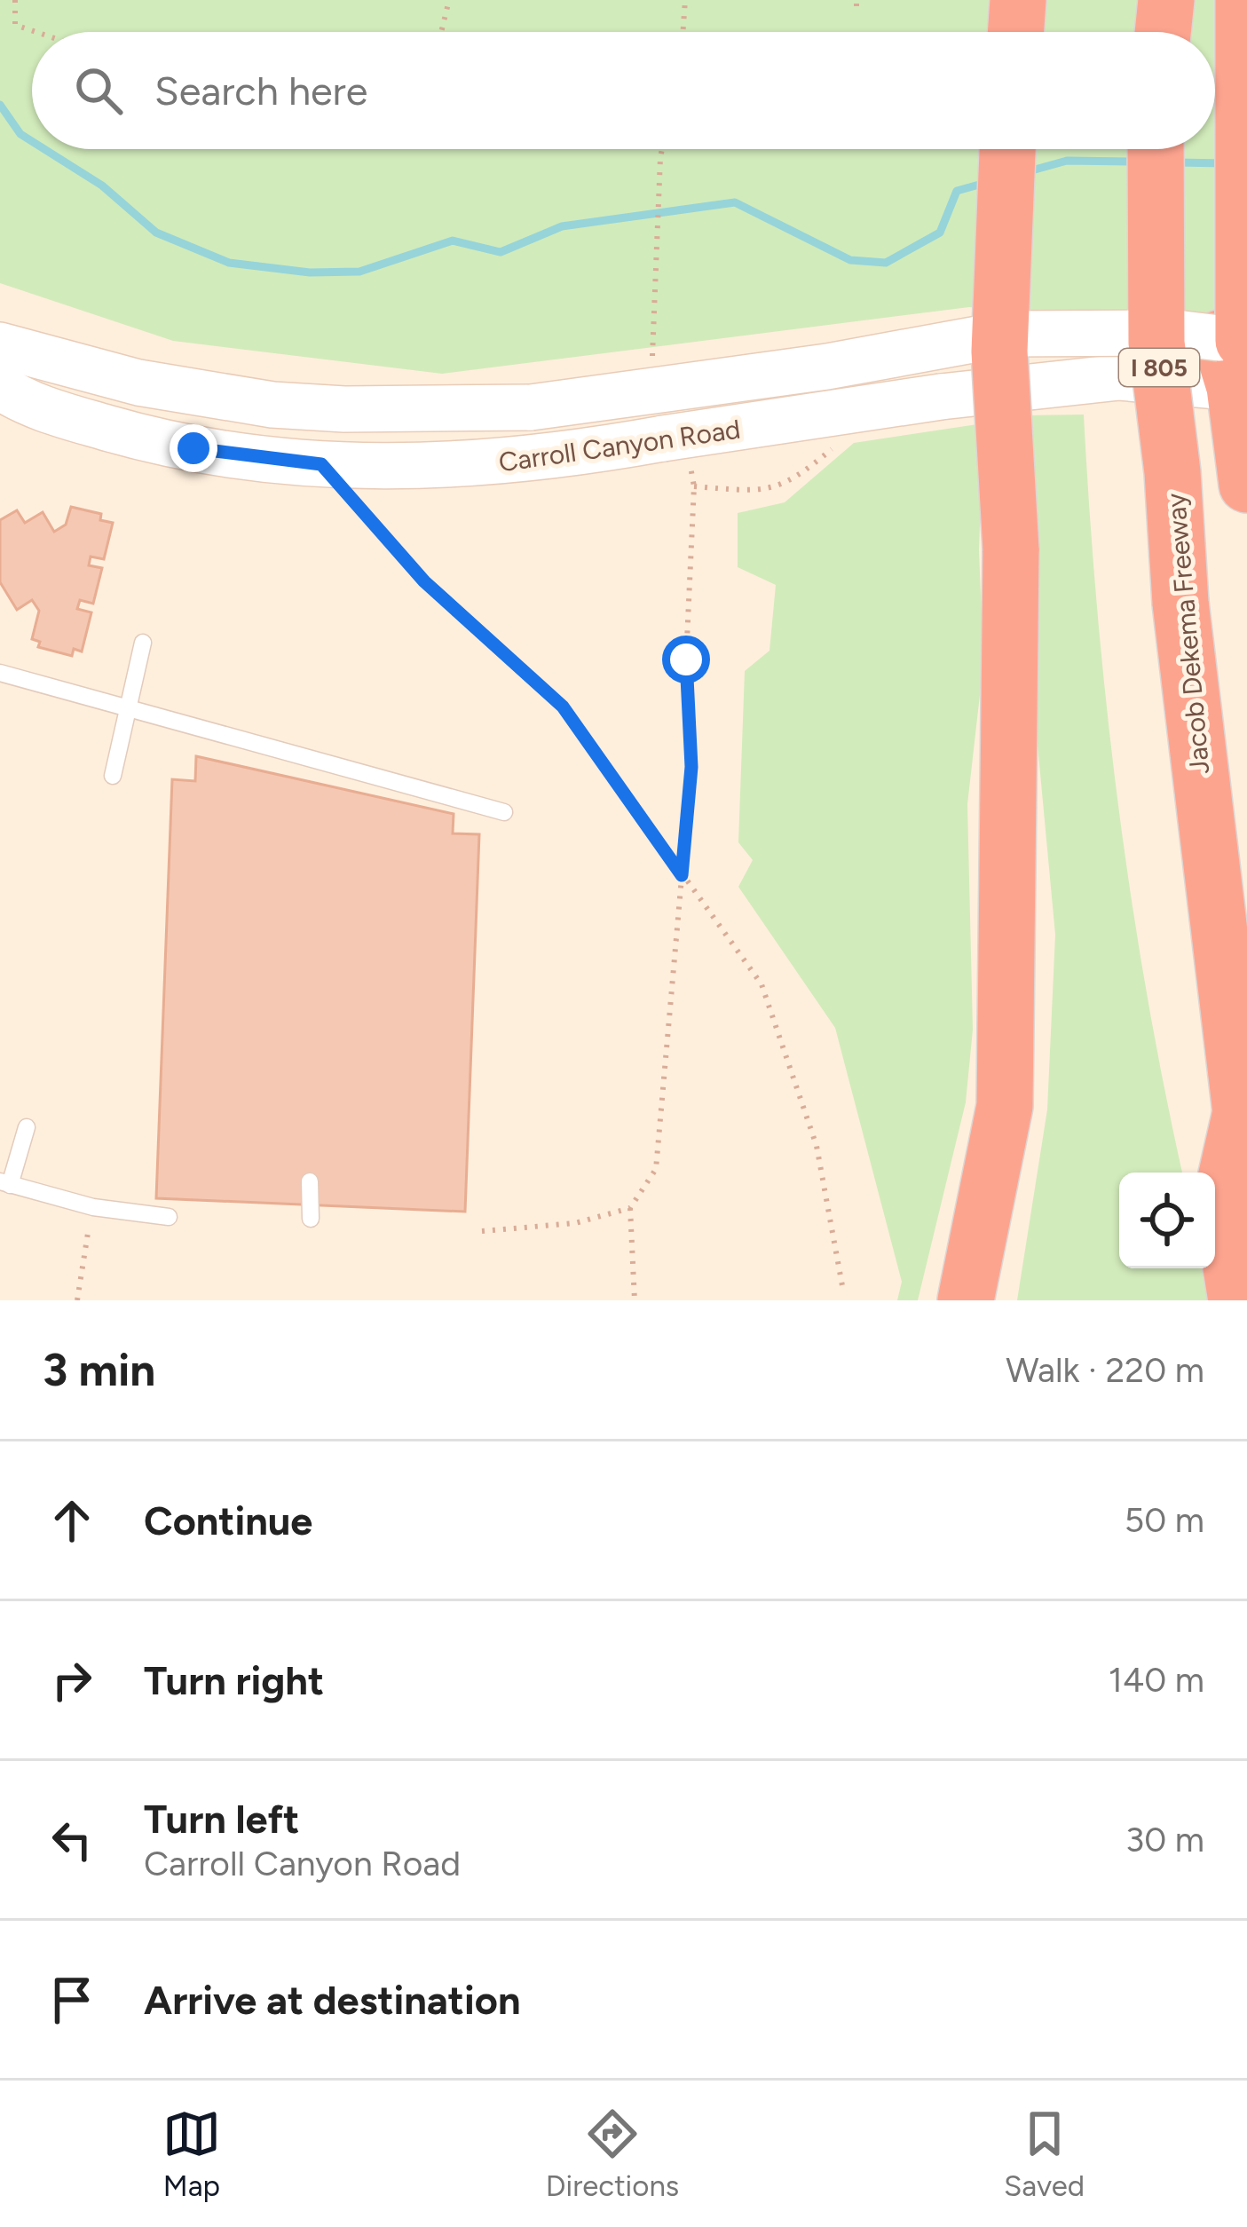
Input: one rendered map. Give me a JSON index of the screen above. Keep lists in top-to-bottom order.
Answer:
{
  "streets": {
    "highway": ["I 805", "Jacob Dekema Freeway"],
    "main road": ["Carroll Canyon Road"]
  },
  "page": {
    "search": "Search here",
    "heading": ["3 min", "Walk · 220 m"],
    "list": [
      ["Continue", "50 m"],
      ["Turn right", "140 m"],
      ["Turn left", "Carroll Canyon Road", "30 m"],
      "Arrive at destination"
    ],
    "nav": ["Map", "Directions", "Saved"]
  }
}
